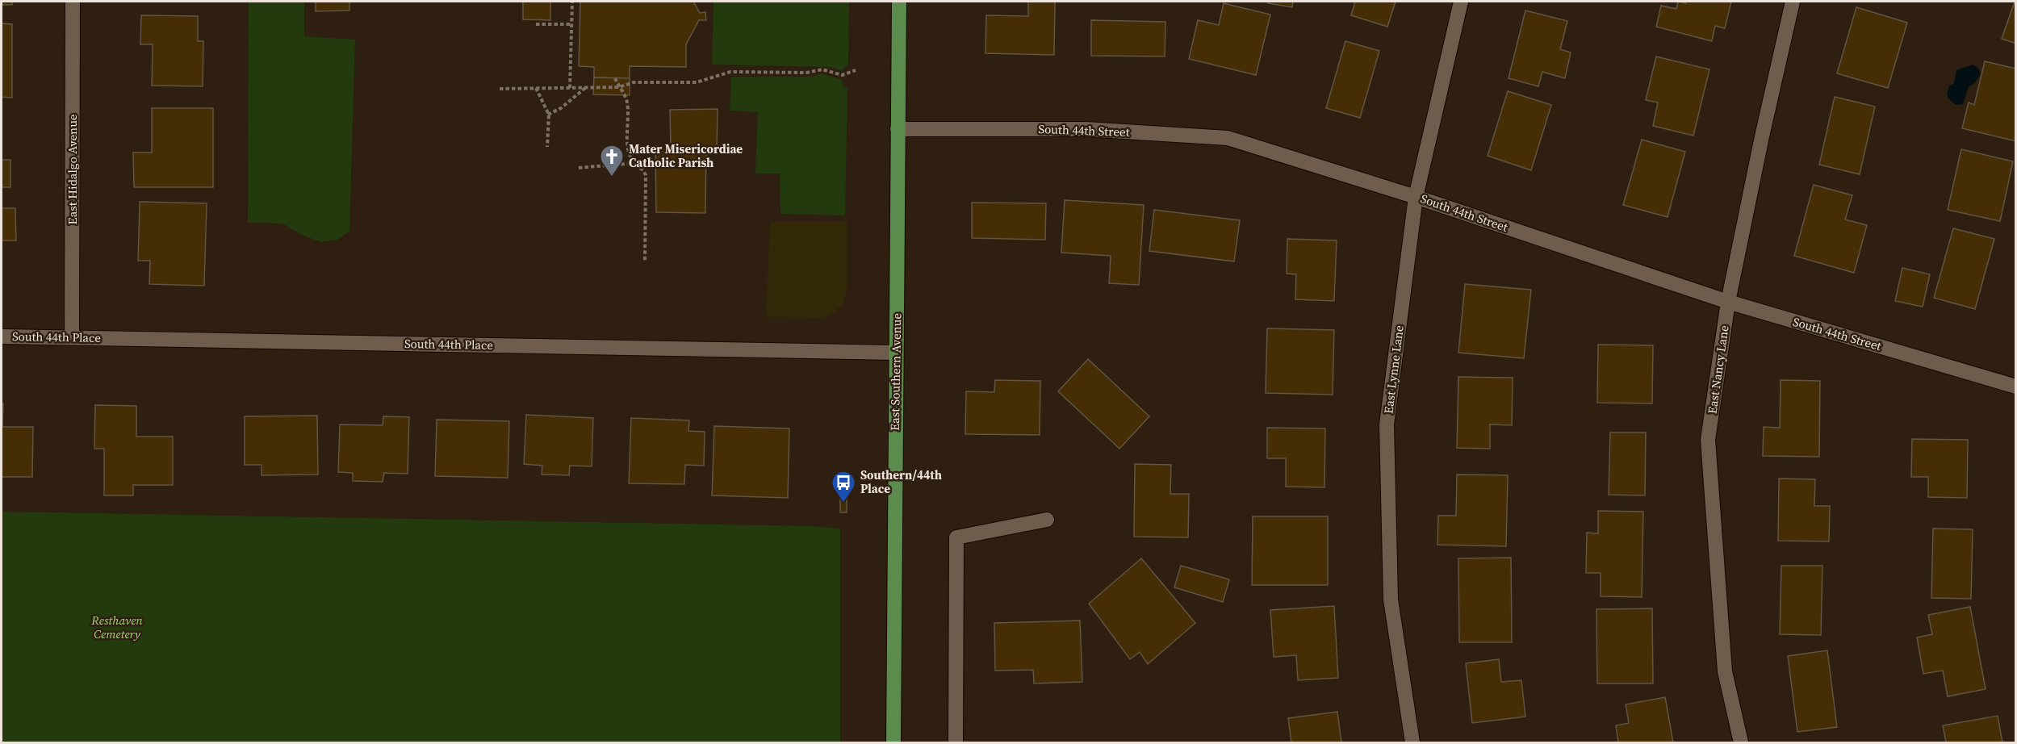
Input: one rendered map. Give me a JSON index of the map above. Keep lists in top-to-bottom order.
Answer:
{
  "streets": {
    "main road": ["East Southern Avenue"],
    "street": [
      "South 44th Street",
      "East Hidalgo Avenue",
      "South 44th Place",
      "East Lynne Lane",
      "East Nancy Lane"
    ]
  },
  "crossings": [
    ["South 44th Street", "East Lynne Lane"],
    ["South 44th Street", "East Nancy Lane"],
    ["South 44th Street", "East Southern Avenue"],
    ["East Hidalgo Avenue", "South 44th Place"],
    ["South 44th Place", "East Southern Avenue"]
  ],
  "parks": ["Resthaven Cemetery"],
  "places": {
    "church": ["Mater Misericordiae Catholic Parish"],
    "bus stop": ["Southern/44th Place"]
  }
}
